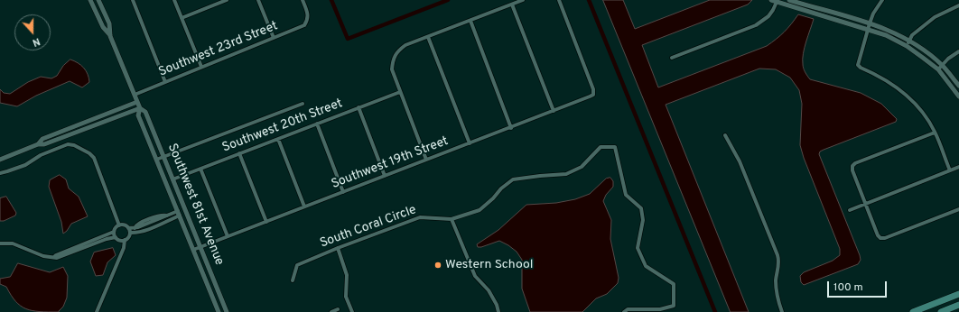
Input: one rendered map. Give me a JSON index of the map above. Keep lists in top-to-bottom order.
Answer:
{
  "streets": {
    "street": [
      "Southwest 23rd Street",
      "Southwest 20th Street",
      "Southwest 19th Street",
      "Southwest 81st Avenue",
      "South Coral Circle"
    ]
  },
  "crossings": [
    ["Southwest 23rd Street", "Southwest 81st Avenue"],
    ["Southwest 20th Street", "Southwest 81st Avenue"],
    ["Southwest 19th Street", "Southwest 81st Avenue"]
  ],
  "places": ["Western School"],
  "scale_bar": "100 m",
  "north": "bottom"
}
